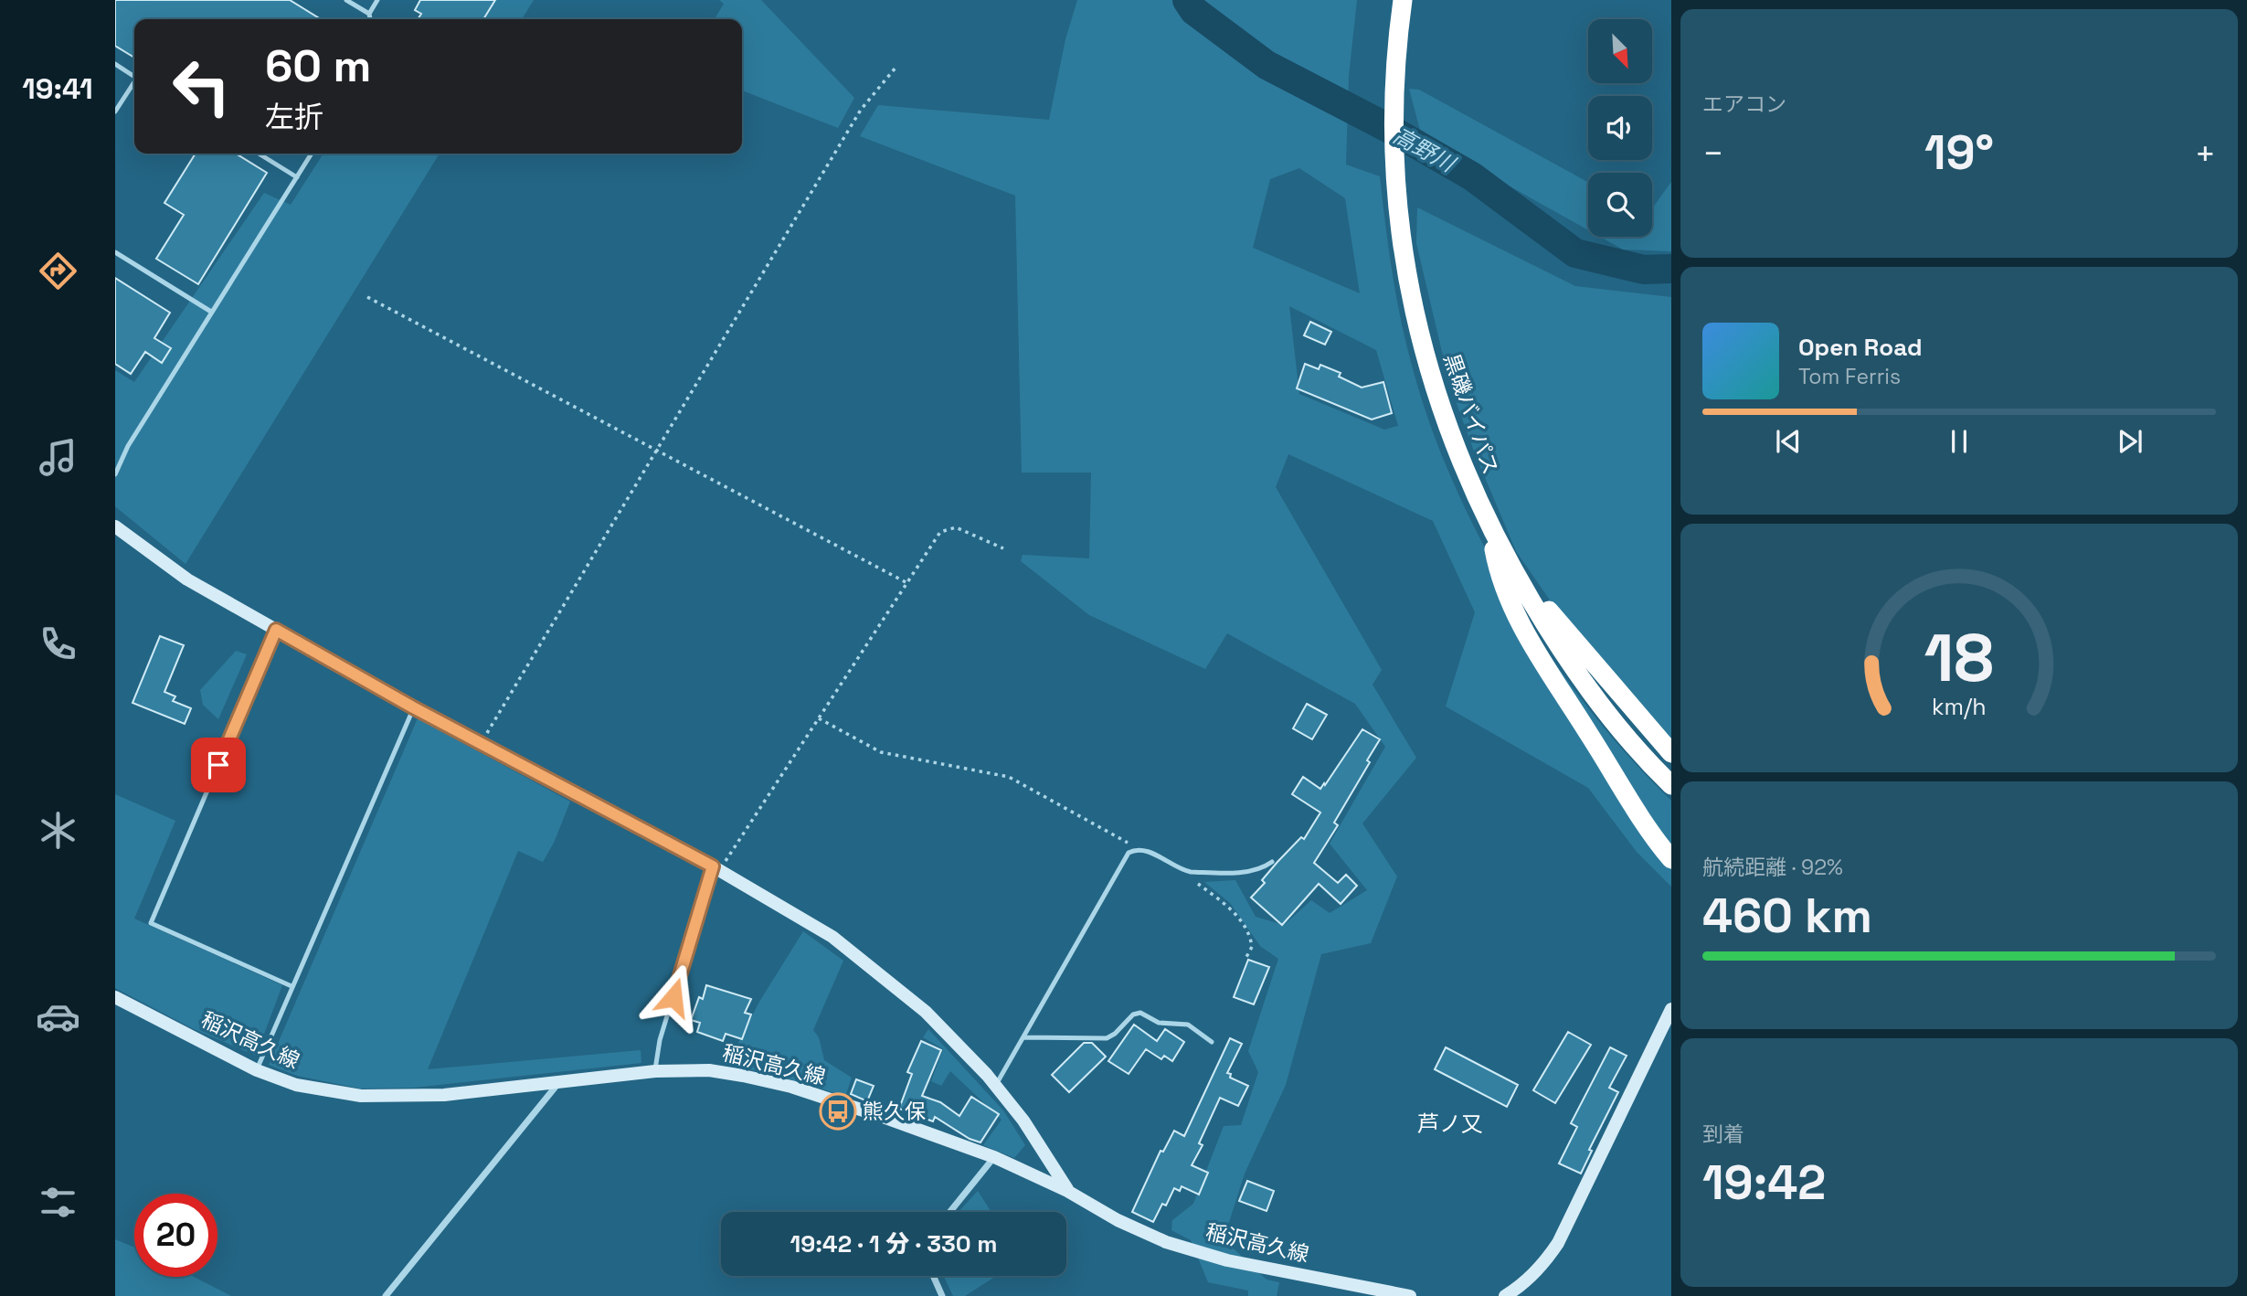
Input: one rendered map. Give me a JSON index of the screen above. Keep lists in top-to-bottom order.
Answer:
{
  "streets": {
    "highway": ["黒磯バイパス"],
    "main road": ["稲沢高久線"]
  },
  "districts": ["芦ノ又"],
  "water": ["高野川"],
  "places": {
    "bus stop": ["熊久保"]
  },
  "north": "bottom right",
  "page": {
    "tabs": "19:41",
    "tile": [
      "エアコン",
      ["航続距離 · 92%", "460 km"],
      ["到着", "19:42"]
    ],
    "turn": ["60 m", "左折"],
    "heat": ["−", "19°", "+"],
    "song": ["Open Road", "Tom Ferris"],
    "limit": "20",
    "trip": "19:42 · 1 分 · 330 m",
    "gauge": ["18", "km/h"]
  }
}
